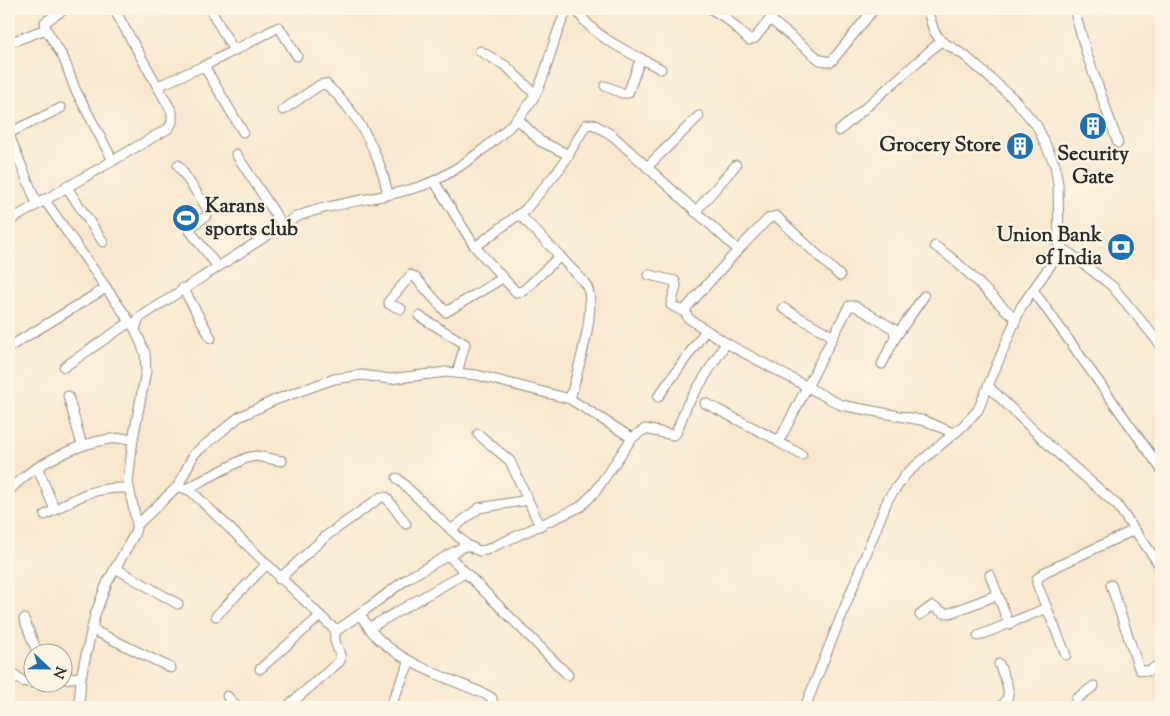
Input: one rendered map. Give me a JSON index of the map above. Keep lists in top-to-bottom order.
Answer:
{
  "places": {
    "building": ["Security Gate", "Grocery Store"],
    "sports": ["Karans sports club"],
    "bank": ["Union Bank of India"]
  },
  "north": "right"
}
